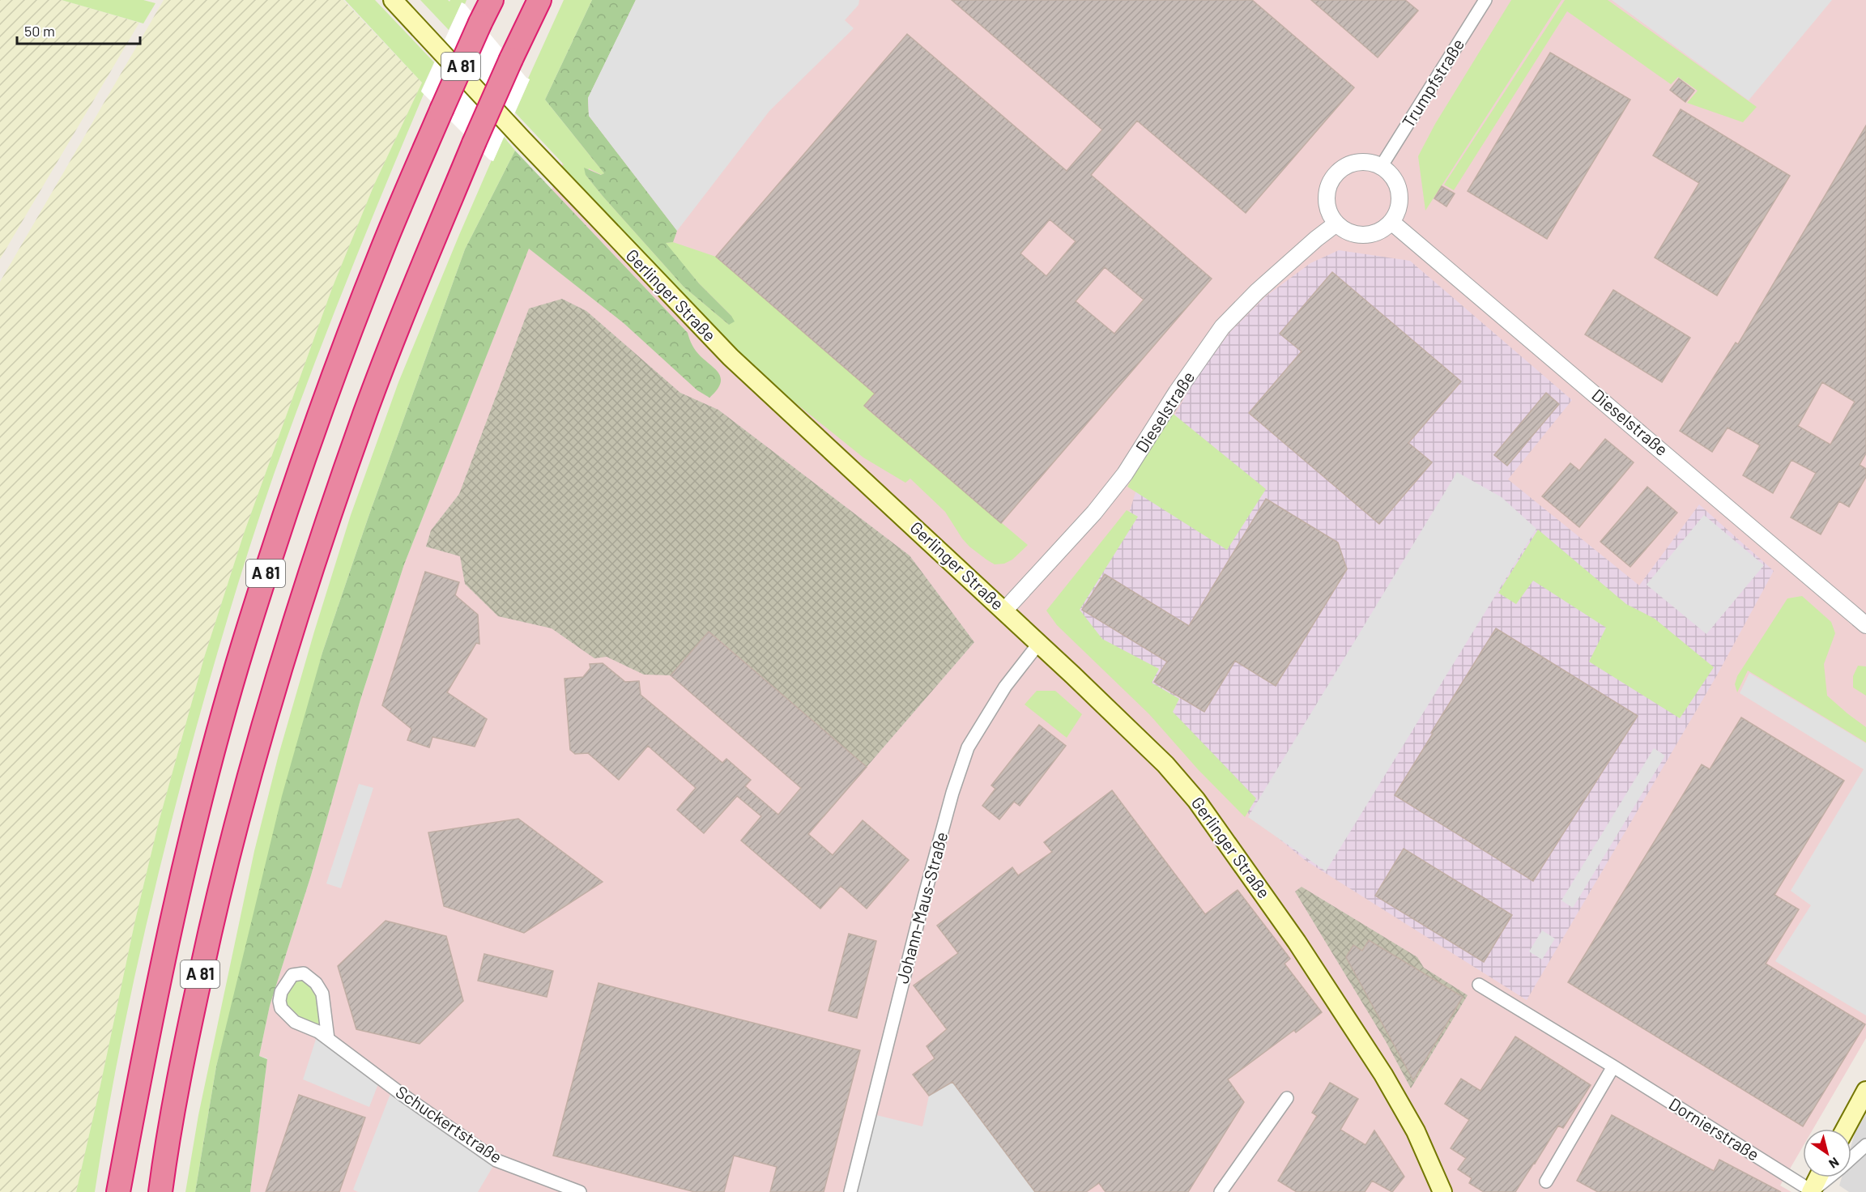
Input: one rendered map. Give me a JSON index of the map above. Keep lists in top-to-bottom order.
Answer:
{
  "streets": {
    "highway": ["A 81"],
    "main road": ["Gerlinger Straße"],
    "street": [
      "Trumpfstraße",
      "Dieselstraße",
      "Johann-Maus-Straße",
      "Schuckertstraße",
      "Dornierstraße"
    ]
  },
  "crossings": [
    ["Trumpfstraße", "Dieselstraße"],
    ["Gerlinger Straße", "Dieselstraße"],
    ["Gerlinger Straße", "Johann-Maus-Straße"]
  ],
  "scale_bar": "50 m",
  "north": "bottom right"
}
